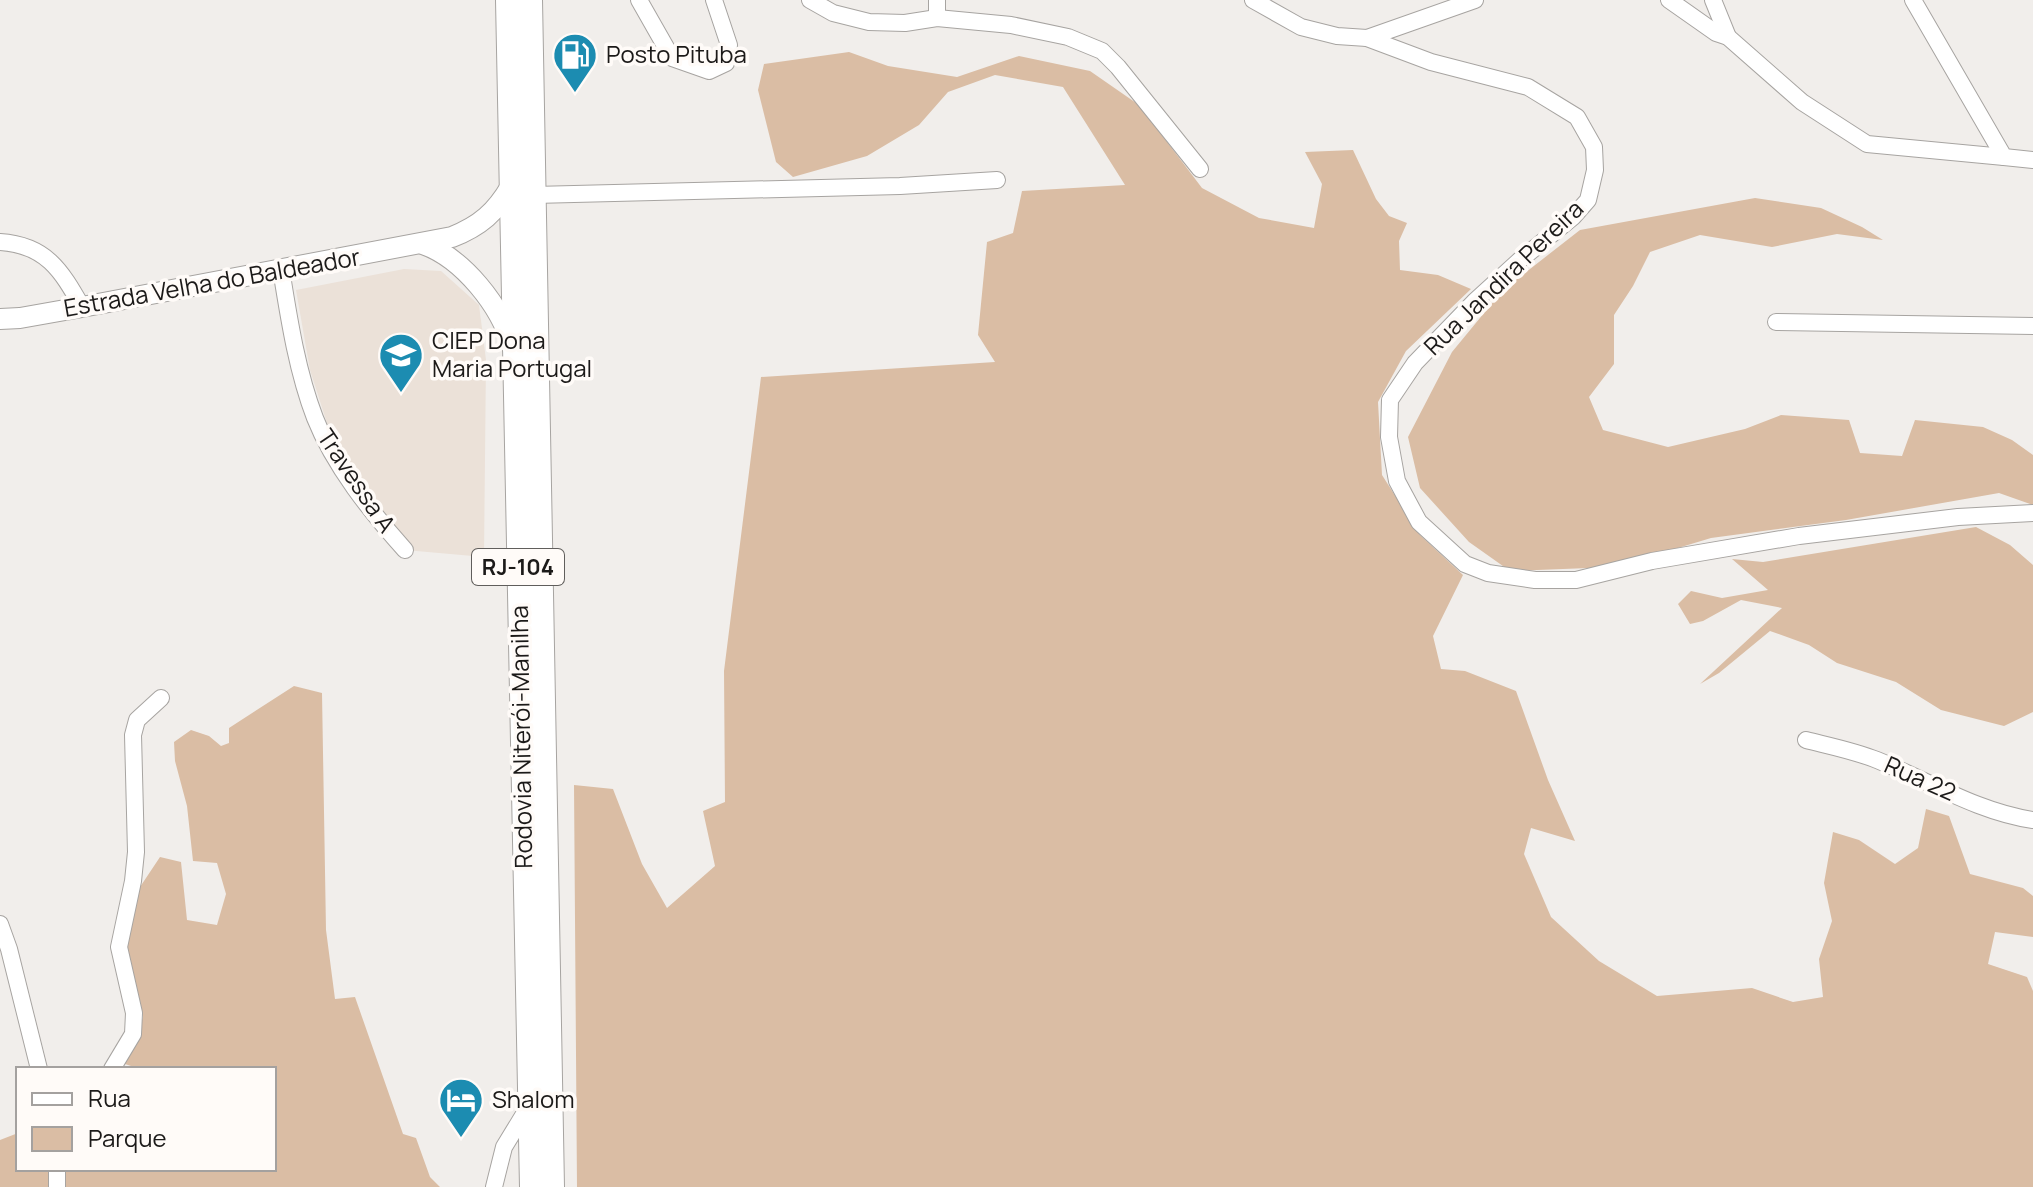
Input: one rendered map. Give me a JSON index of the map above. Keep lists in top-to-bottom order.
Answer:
{
  "streets": {
    "highway": ["RJ-104", "Rodovia Niterói-Manilha"],
    "main road": ["Estrada Velha do Baldeador"],
    "street": ["Rua Jandira Pereira", "Travessa A", "Rua 22"]
  },
  "crossings": [
    ["Estrada Velha do Baldeador", "Travessa A"],
    ["Estrada Velha do Baldeador", "Rodovia Niterói-Manilha"]
  ],
  "places": {
    "fuel station": ["Posto Pituba"],
    "school or university": ["CIEP Dona Maria Portugal"],
    "hotel": ["Shalom"]
  },
  "legend": ["Rua", "Parque"]
}
